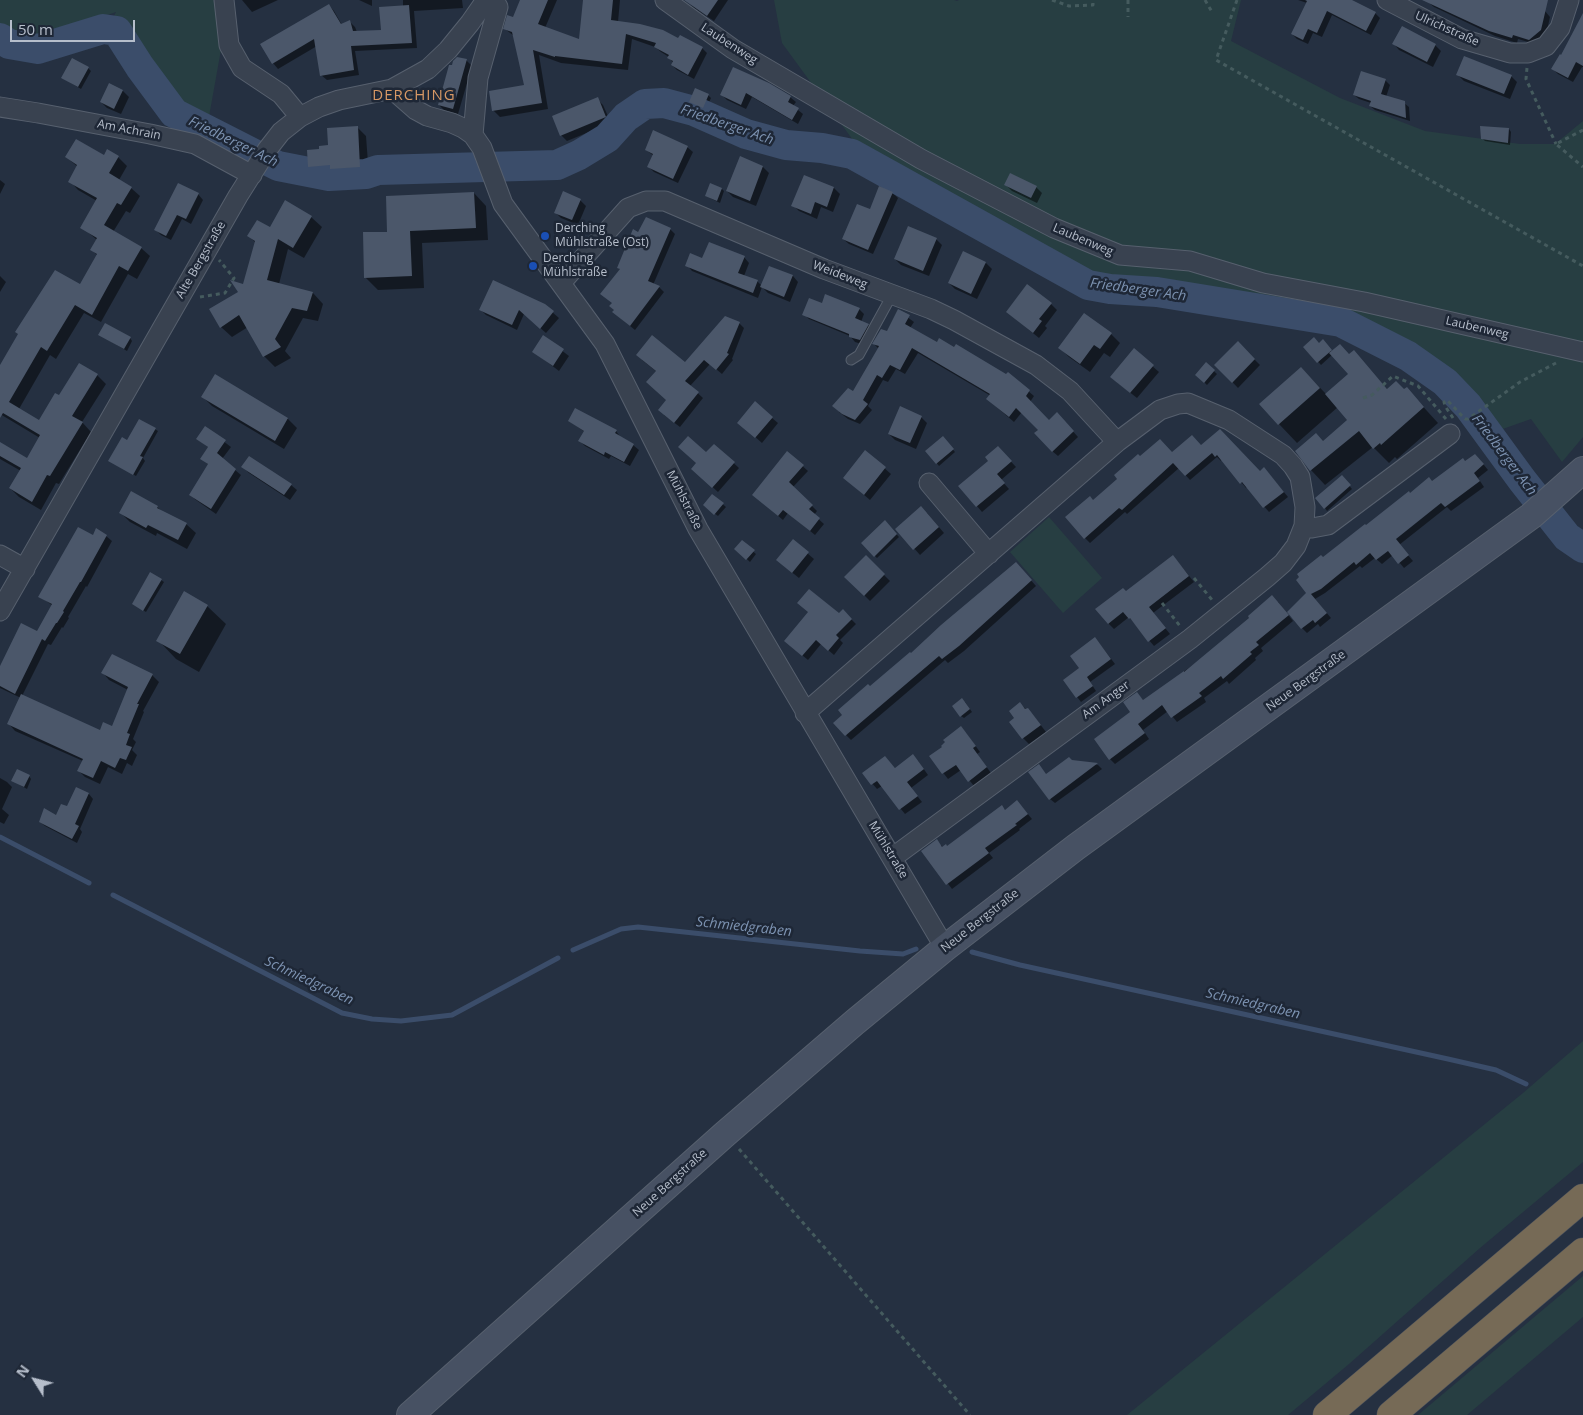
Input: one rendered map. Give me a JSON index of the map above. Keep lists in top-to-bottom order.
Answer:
{
  "streets": {
    "main road": ["Neue Bergstraße"],
    "street": [
      "Ulrichstraße",
      "Laubenweg",
      "Am Achrain",
      "Alte Bergstraße",
      "Weideweg",
      "Mühlstraße",
      "Am Anger"
    ]
  },
  "crossings": [
    ["Am Achrain", "Alte Bergstraße"],
    ["Alte Bergstraße", "Mühlstraße"],
    ["Weideweg", "Mühlstraße"],
    ["Weideweg", "Am Anger"],
    ["Mühlstraße", "Neue Bergstraße"],
    ["Mühlstraße", "Am Anger"]
  ],
  "districts": ["DERCHING"],
  "water": ["Friedberger Ach", "Schmiedgraben"],
  "places": ["Derching Mühlstraße (Ost)", "Derching Mühlstraße"],
  "scale_bar": "50 m",
  "north": "top left"
}
